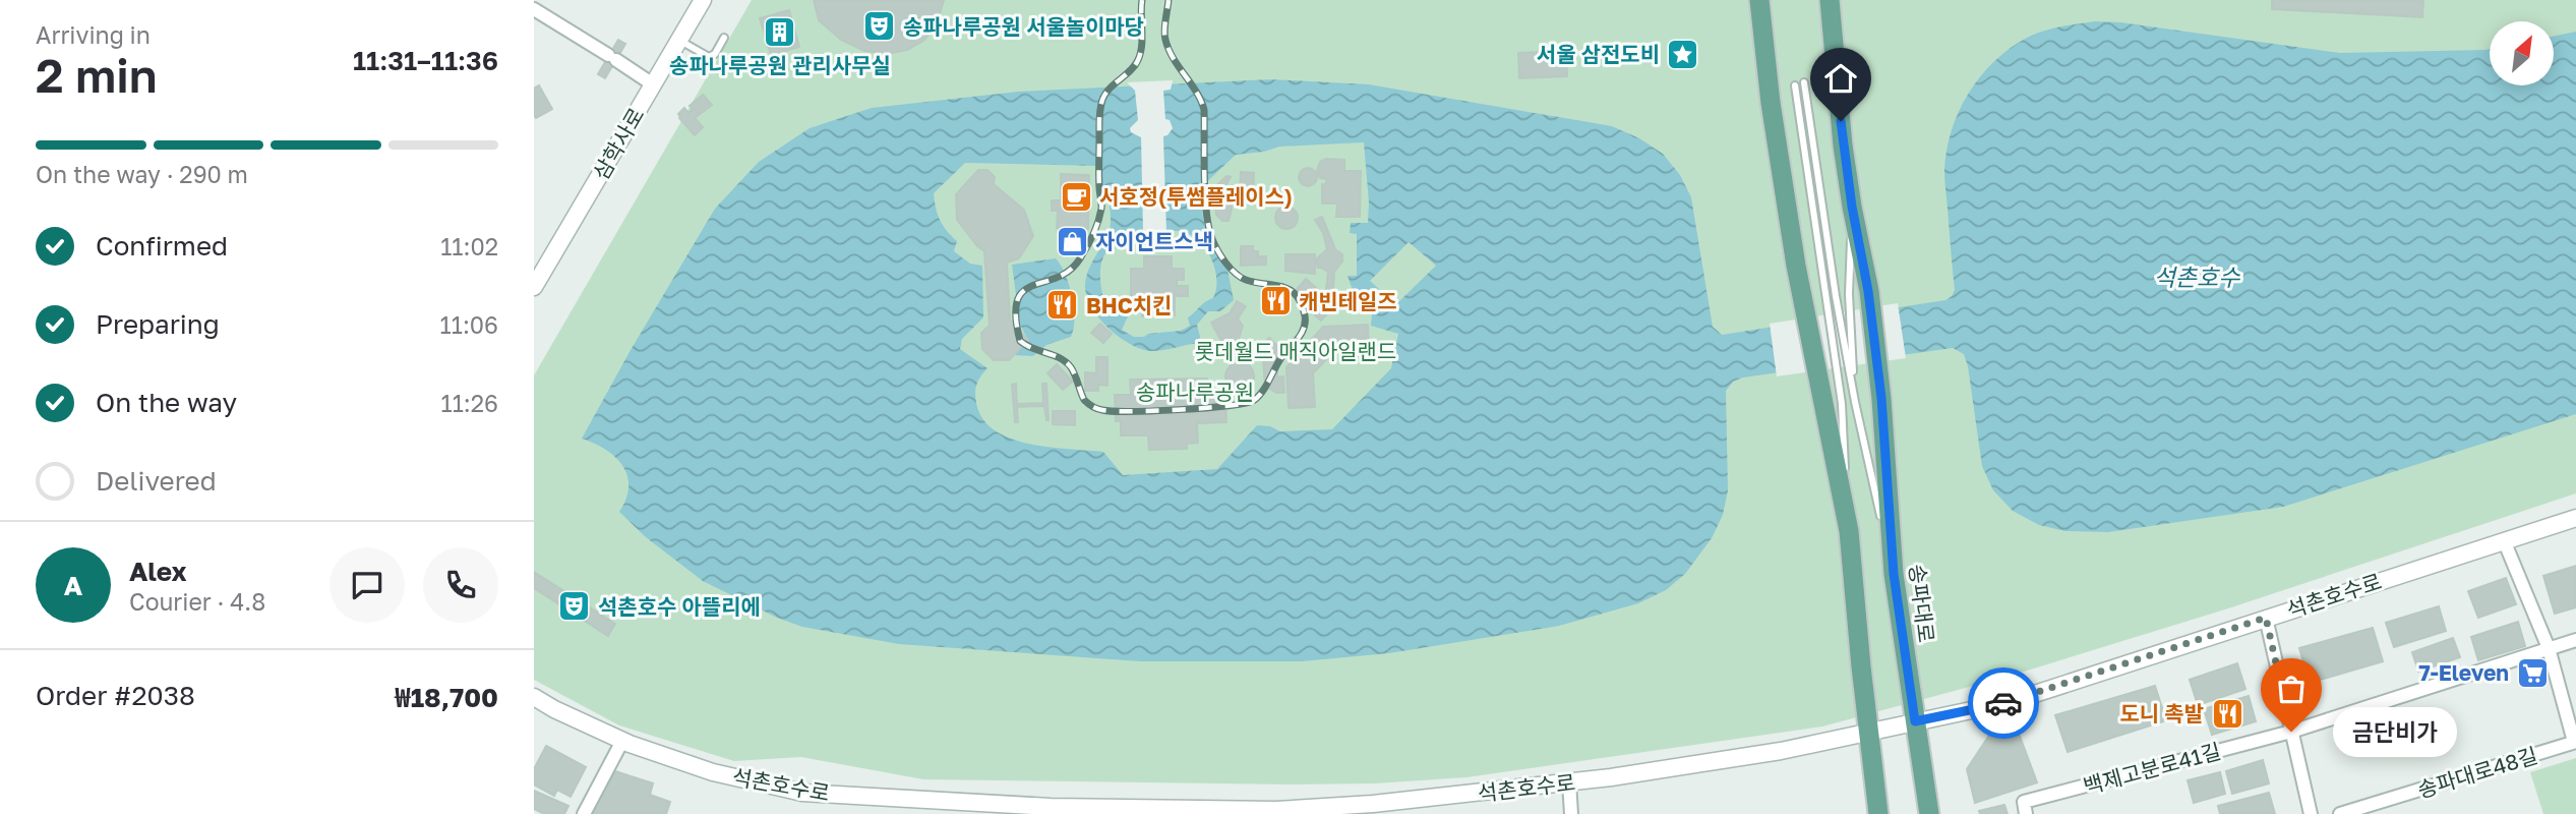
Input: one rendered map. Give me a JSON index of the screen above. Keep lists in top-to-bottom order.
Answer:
{
  "streets": {
    "main road": ["송파대로"],
    "street": [
      "삼학사로",
      "석촌호수로",
      "백제고분로41길",
      "송파대로48길"
    ]
  },
  "crossings": [
    ["석촌호수로", "송파대로"],
    ["백제고분로41길", "송파대로48길"]
  ],
  "water": ["석촌호수"],
  "parks": ["롯데월드 매직아일랜드", "송파나루공원"],
  "places": {
    "theatre": ["송파나루공원 서울놀이마당", "석촌호수 아뜰리에"],
    "building": ["송파나루공원 관리사무실"],
    "place": ["서울 삼전도비"],
    "cafe": ["서호정(투썸플레이스)"],
    "shop": ["자이언트스낵"],
    "restaurant": ["캐빈테일즈", "BHC치킨", "도니 촉발"],
    "supermarket": ["7-Eleven"],
    "other": ["금단비가"]
  },
  "north": "top right",
  "page": {
    "heading": ["2 min", "Arriving in", "11:31–11:36"],
    "panel": [
      "Alex",
      "Courier · 4.8",
      "Order #2038",
      "₩18,700"
    ],
    "bar": "On the way · 290 m",
    "list": [
      ["Confirmed", "11:02"],
      ["Preparing", "11:06"],
      ["On the way", "11:26"],
      "Delivered"
    ],
    "round": "A",
    "bubble": "금단비가"
  }
}
